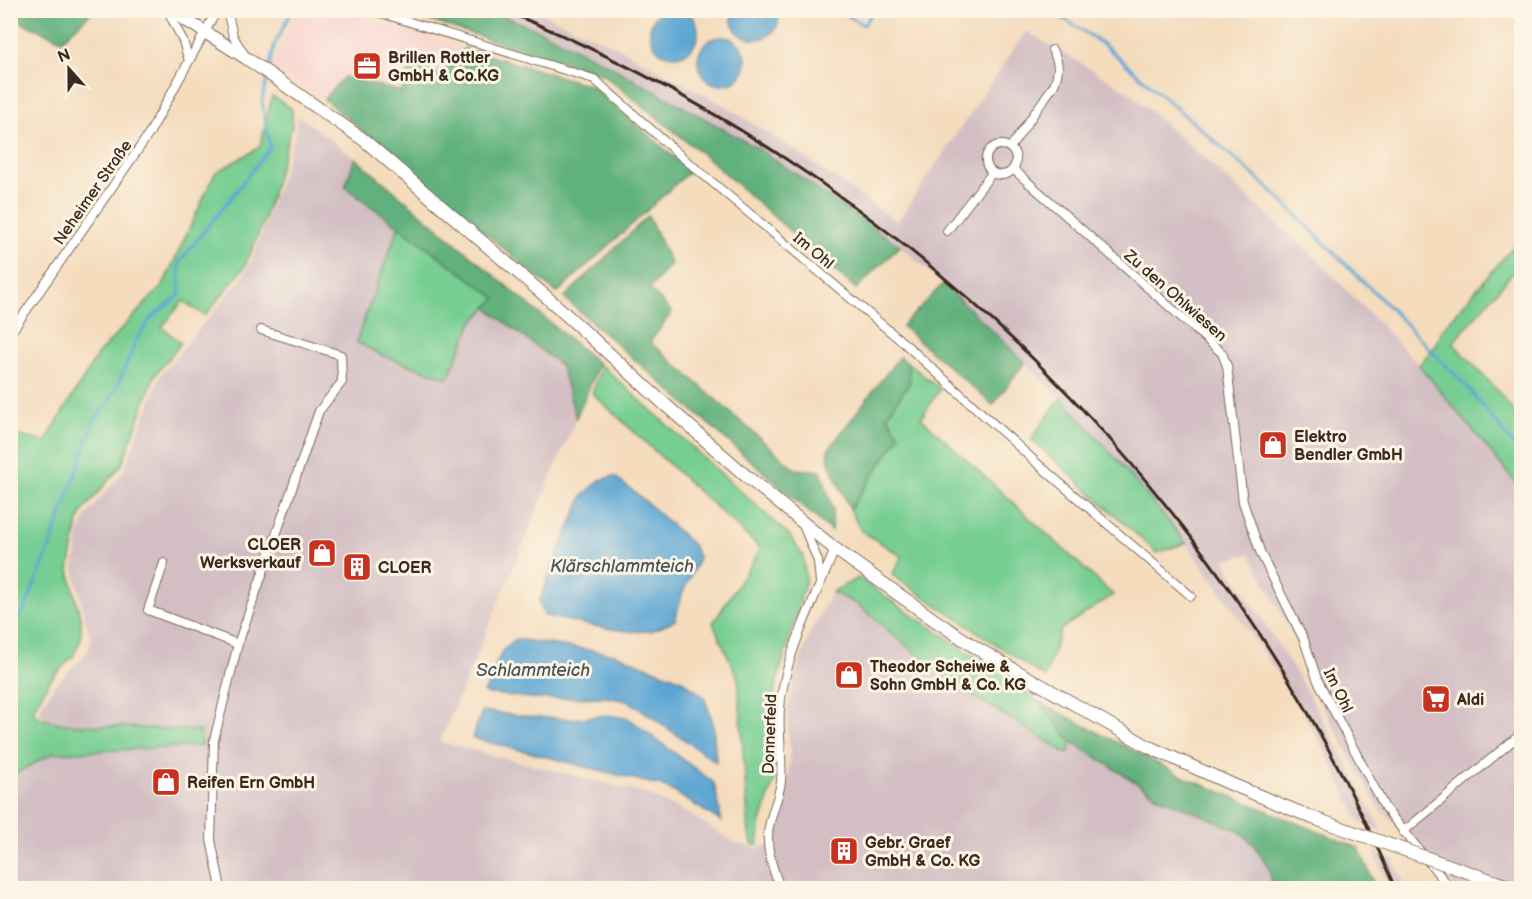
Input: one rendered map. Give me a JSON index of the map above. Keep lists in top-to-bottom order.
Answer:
{
  "streets": {
    "street": [
      "Neheimer Straße",
      "Im Ohl",
      "Zu den Ohlwiesen",
      "Donnerfeld"
    ]
  },
  "crossings": [
    ["Im Ohl", "Zu den Ohlwiesen"]
  ],
  "water": ["Klärschlammteich", "Schlammteich"],
  "places": {
    "office": ["Brillen Rottler GmbH & Co.KG"],
    "shop": [
      "Elektro Bendler GmbH",
      "CLOER Werksverkauf",
      "Theodor Scheiwe & Sohn GmbH & Co. KG",
      "Reifen Ern GmbH"
    ],
    "building": ["CLOER", "Gebr. Graef GmbH & Co. KG"],
    "supermarket": ["Aldi"]
  },
  "north": "top"
}
